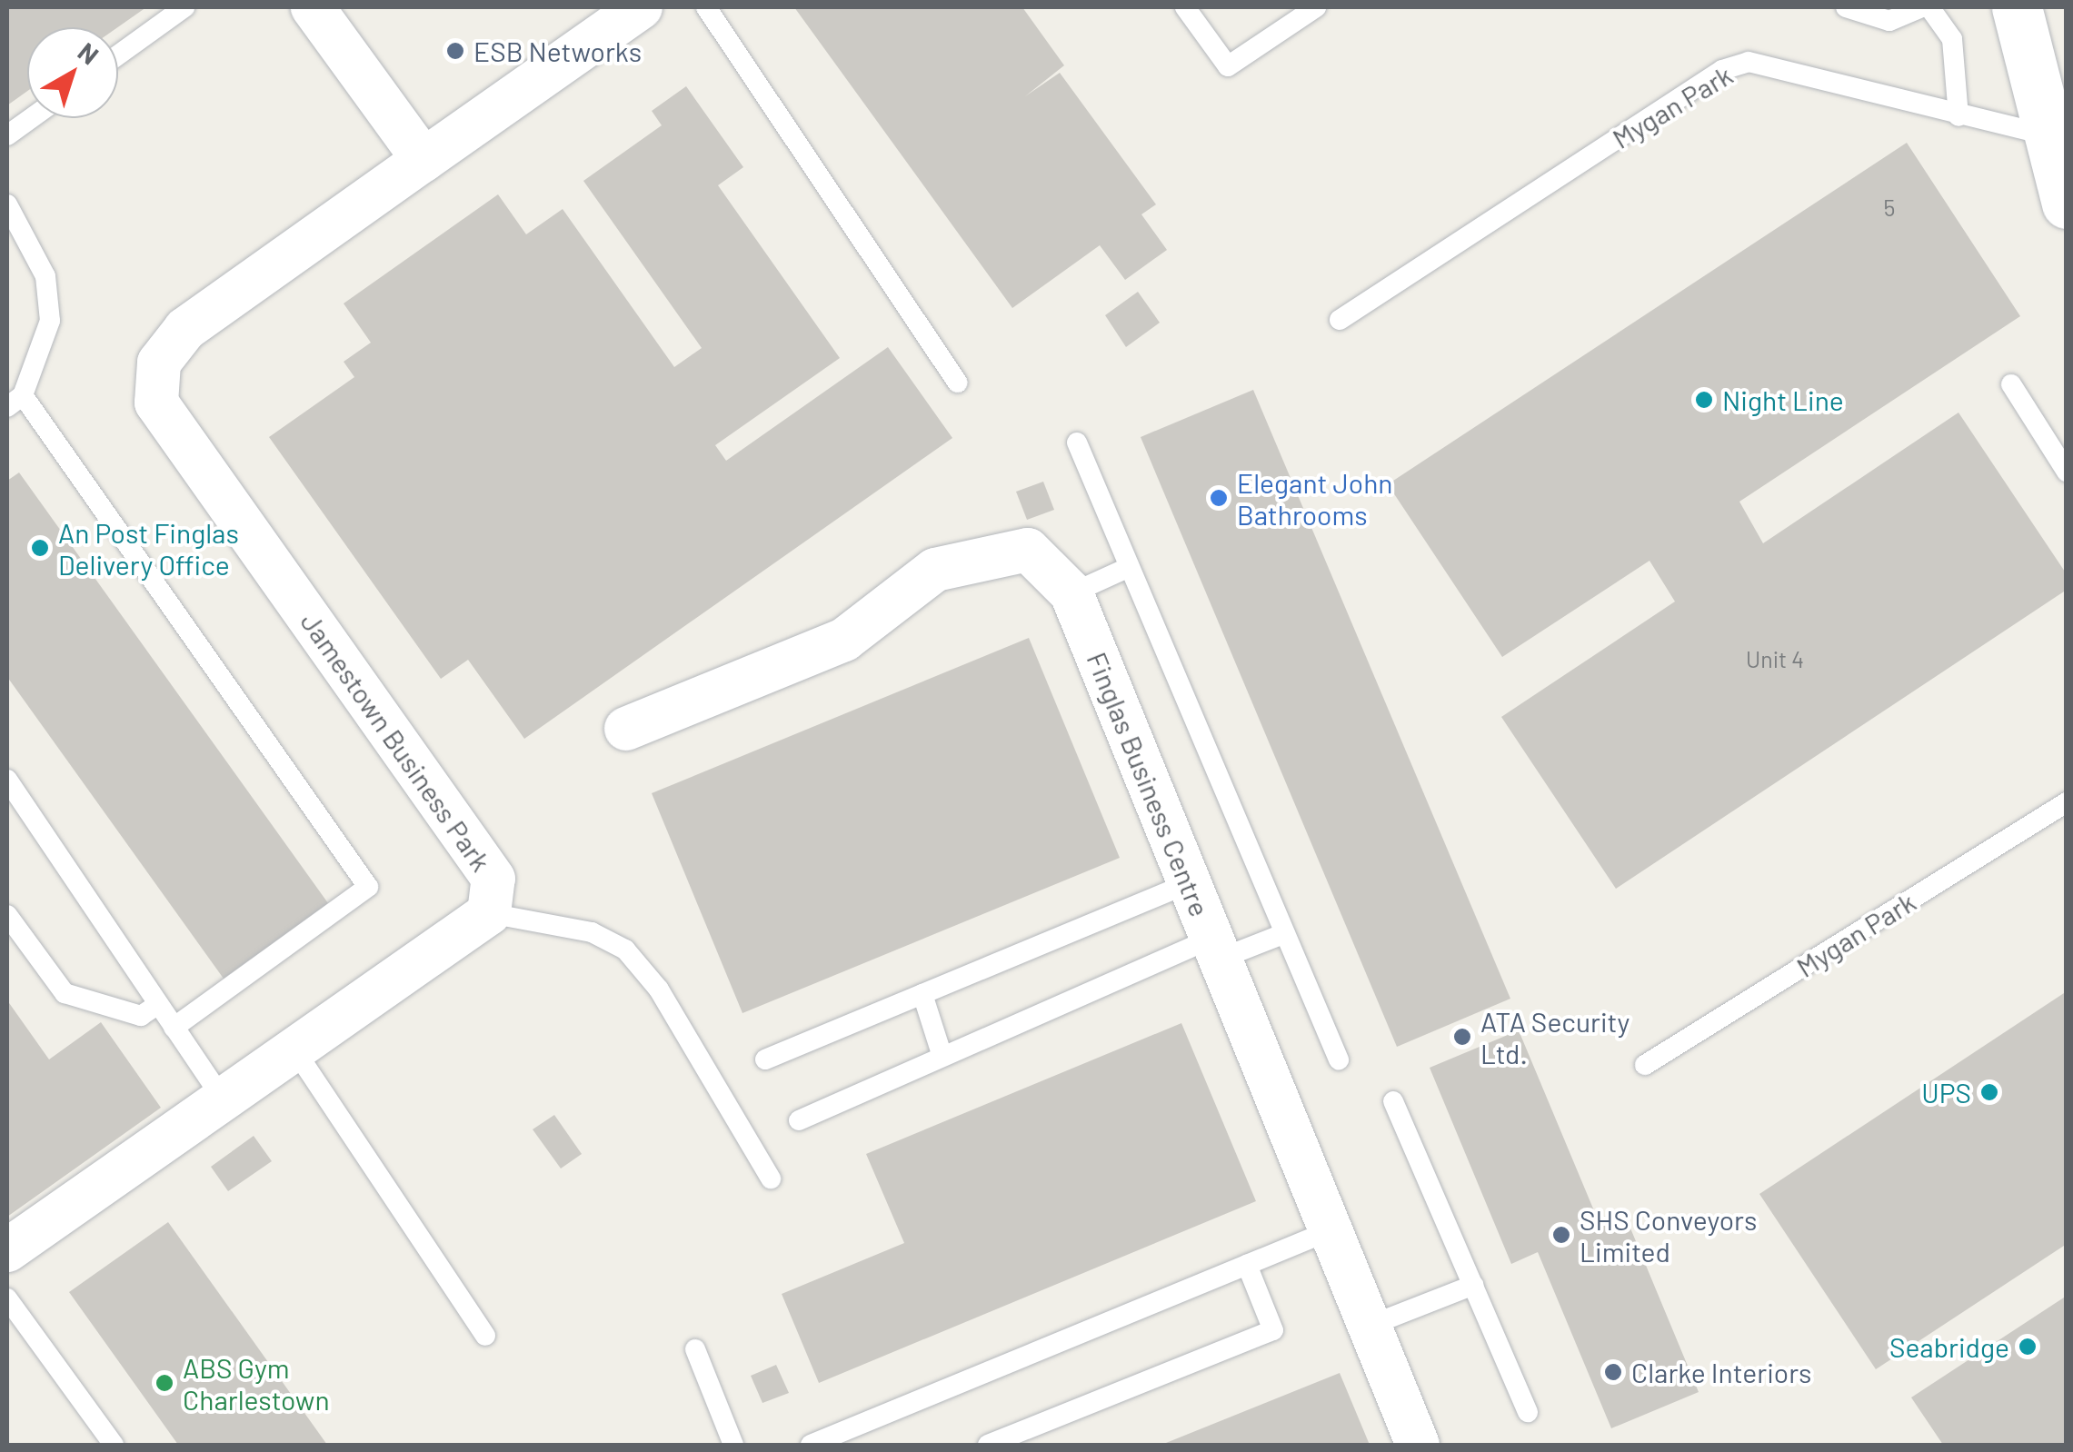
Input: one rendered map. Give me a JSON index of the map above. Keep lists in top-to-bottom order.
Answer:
{
  "streets": {
    "street": ["Jamestown Business Park", "Finglas Business Centre"],
    "lane": ["Mygan Park"]
  },
  "places": [
    "ESB Networks",
    "Night Line",
    "Elegant John Bathrooms",
    "An Post Finglas Delivery Office",
    "ATA Security Ltd.",
    "UPS",
    "SHS Conveyors Limited",
    "Seabridge",
    "Clarke Interiors",
    "ABS Gym Charlestown"
  ],
  "house_numbers": ["5", "Unit 4"],
  "north": "top right"
}
